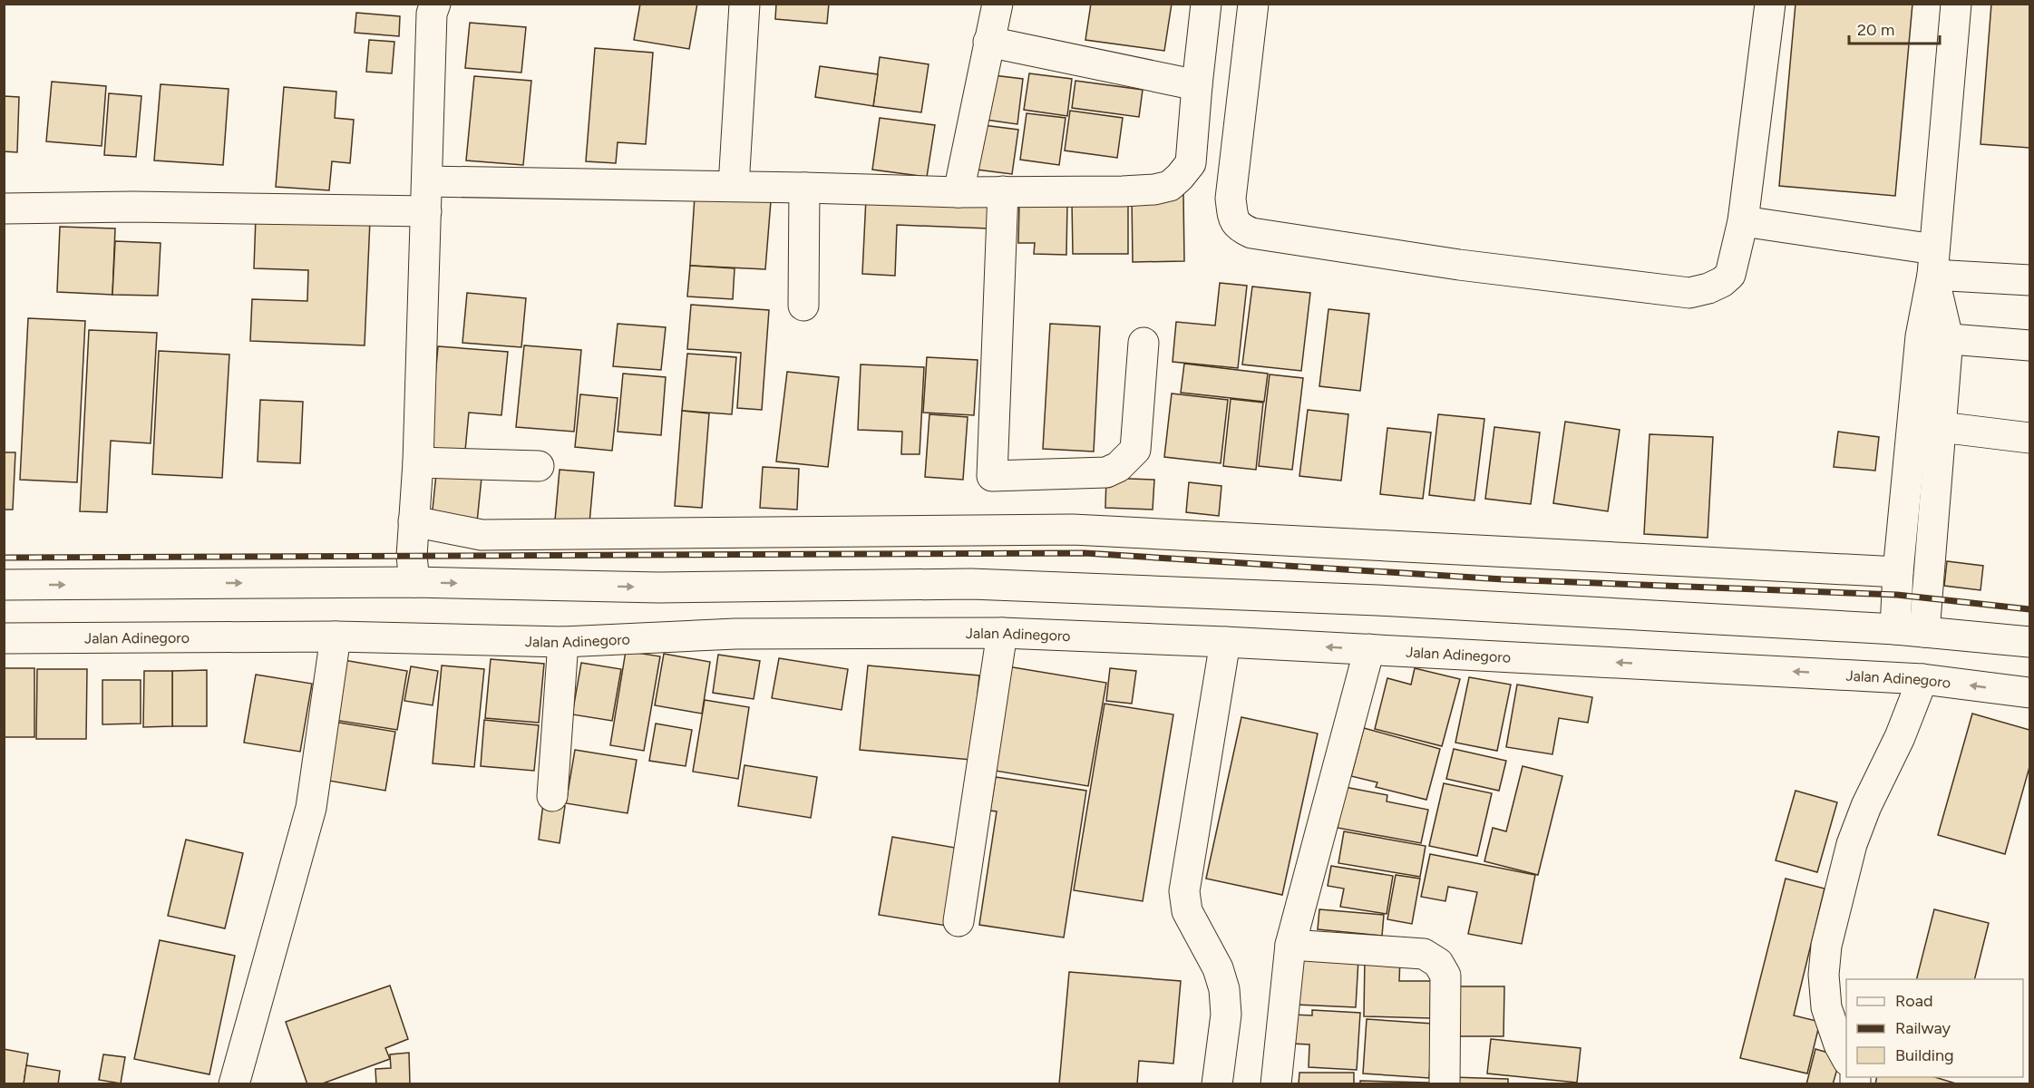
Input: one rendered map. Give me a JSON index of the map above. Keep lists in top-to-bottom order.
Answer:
{
  "streets": {
    "main road": ["Jalan Adinegoro"]
  },
  "legend": ["Road", "Railway", "Building"],
  "scale_bar": "20 m"
}
